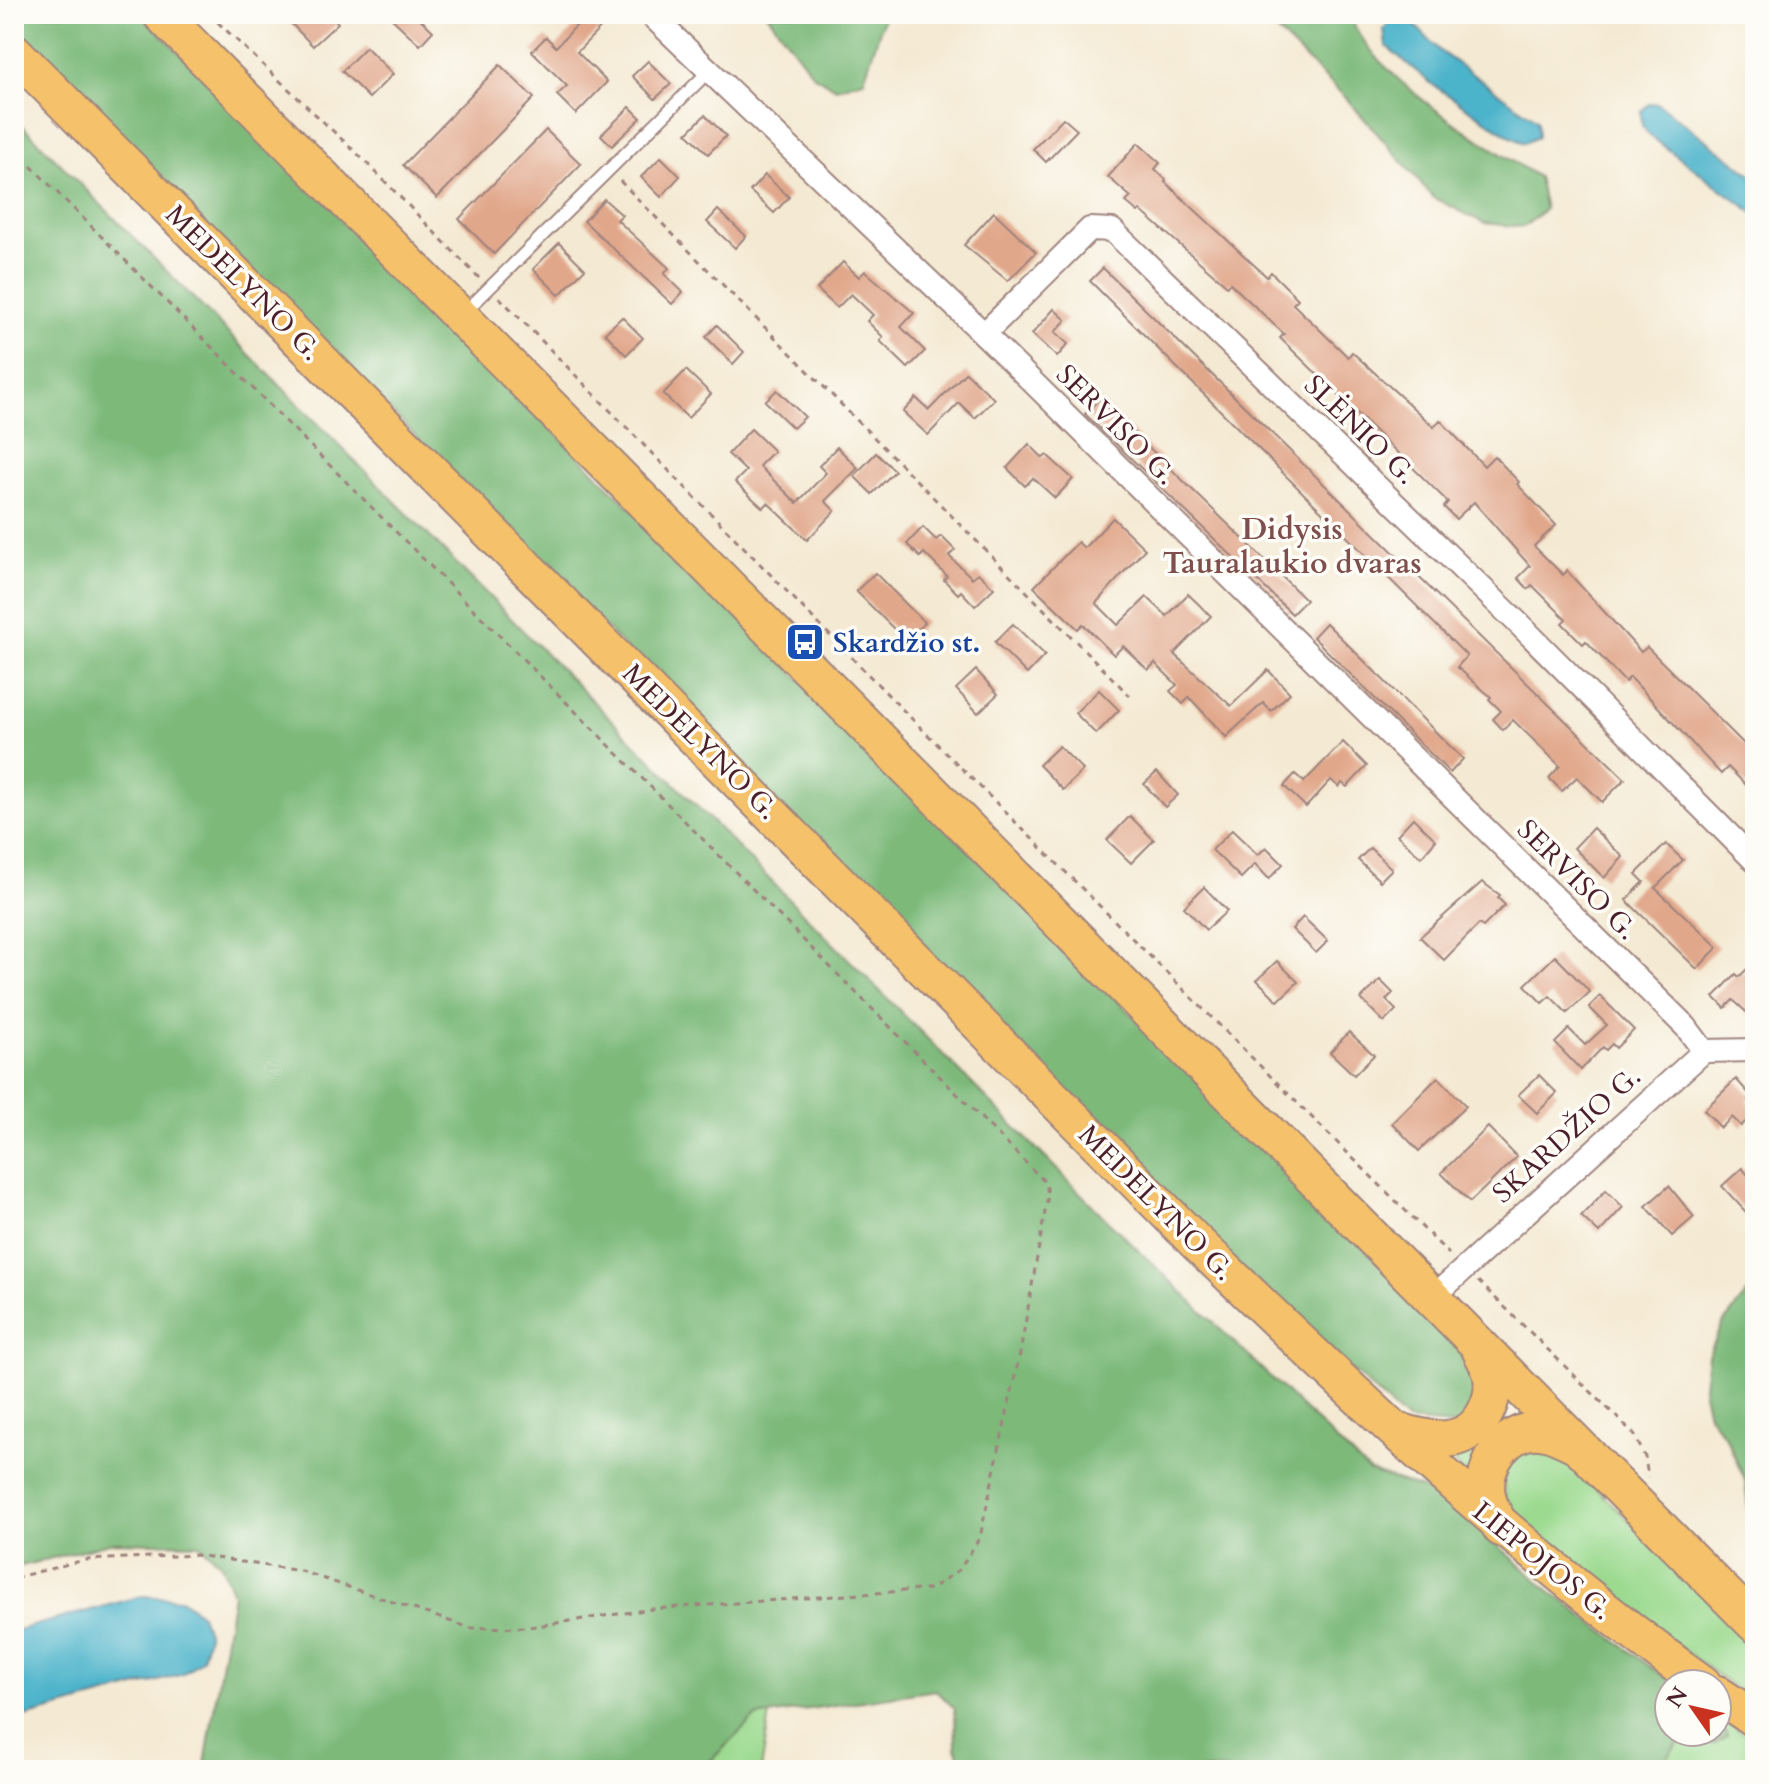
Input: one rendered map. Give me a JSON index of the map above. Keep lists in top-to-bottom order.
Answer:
{
  "streets": {
    "main road": ["MEDELYNO G.", "LIEPOJOS G."],
    "street": ["SERVISO G.", "SLĖNIO G.", "SKARDŽIO G."]
  },
  "crossings": [
    ["MEDELYNO G.", "LIEPOJOS G."],
    ["SERVISO G.", "SLĖNIO G."],
    ["SERVISO G.", "SKARDŽIO G."]
  ],
  "districts": ["Didysis Tauralaukio dvaras"],
  "places": {
    "bus stop": ["Skardžio st."]
  },
  "north": "top left"
}
